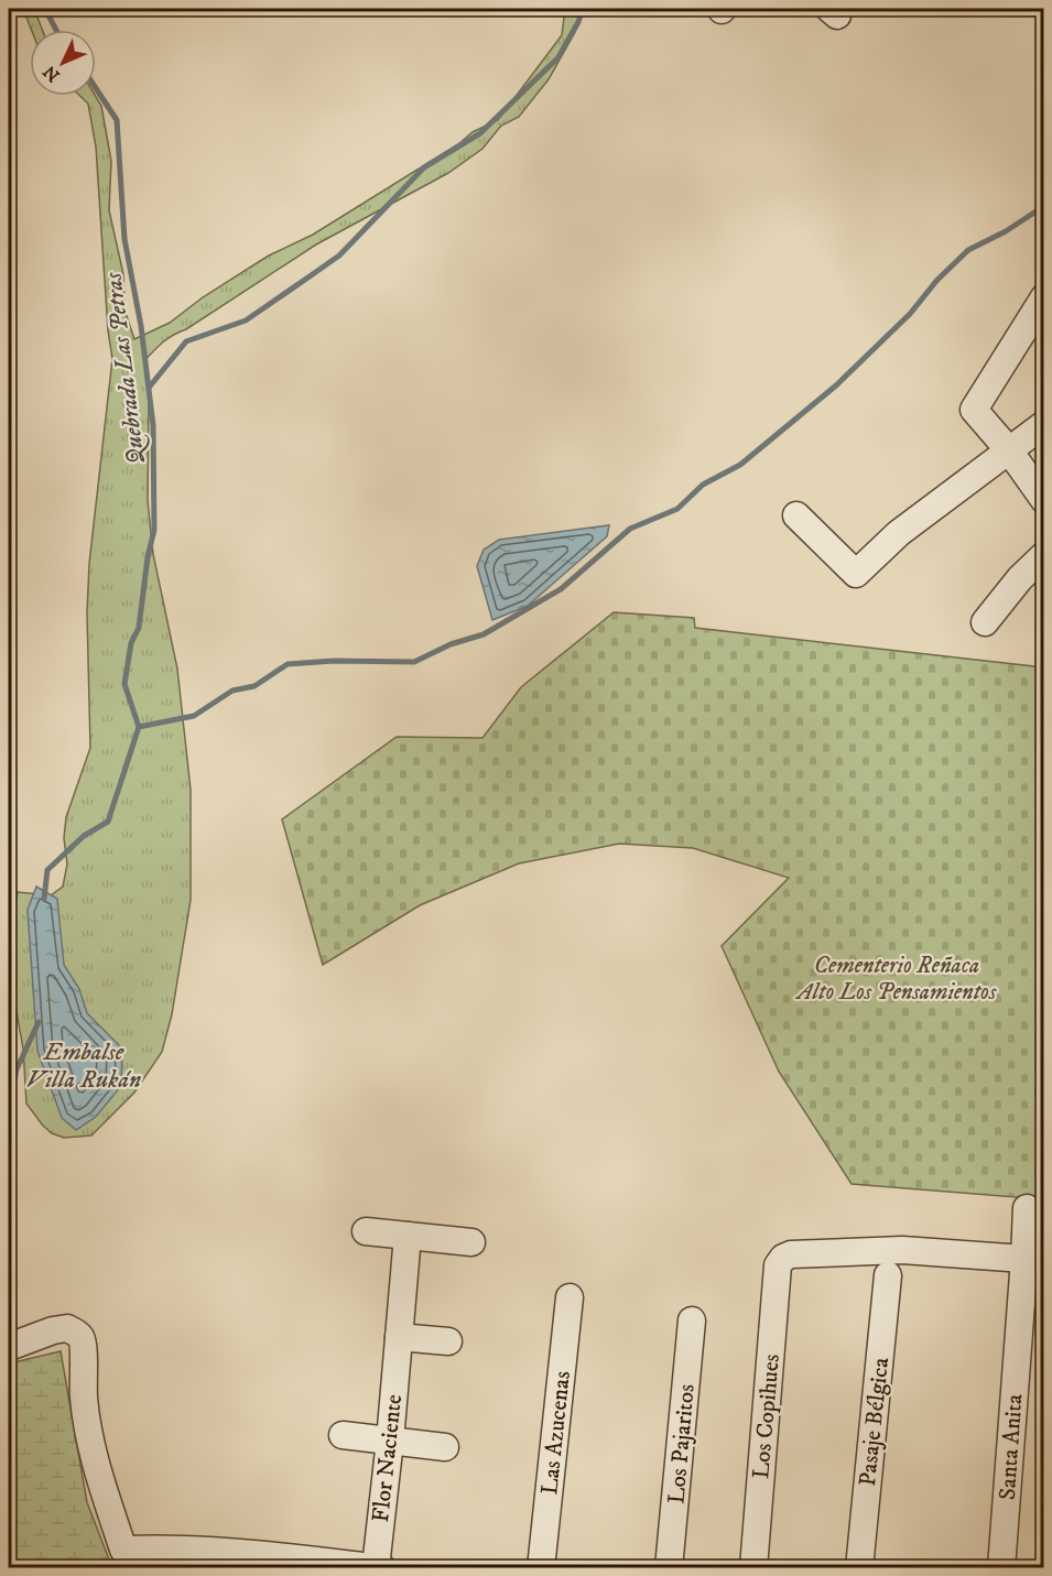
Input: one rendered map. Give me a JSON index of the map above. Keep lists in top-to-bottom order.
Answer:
{
  "streets": {
    "street": [
      "Los Copihues",
      "Pasaje Bélgica",
      "Las Azucenas",
      "Los Pajaritos",
      "Santa Anita",
      "Flor Naciente"
    ]
  },
  "crossings": [
    ["Los Copihues", "Santa Anita"]
  ],
  "water": ["Quebrada Las Petras", "Embalse Villa Rukán"],
  "parks": ["Cementerio Reñaca Alto Los Pensamientos"],
  "north": "bottom left"
}
